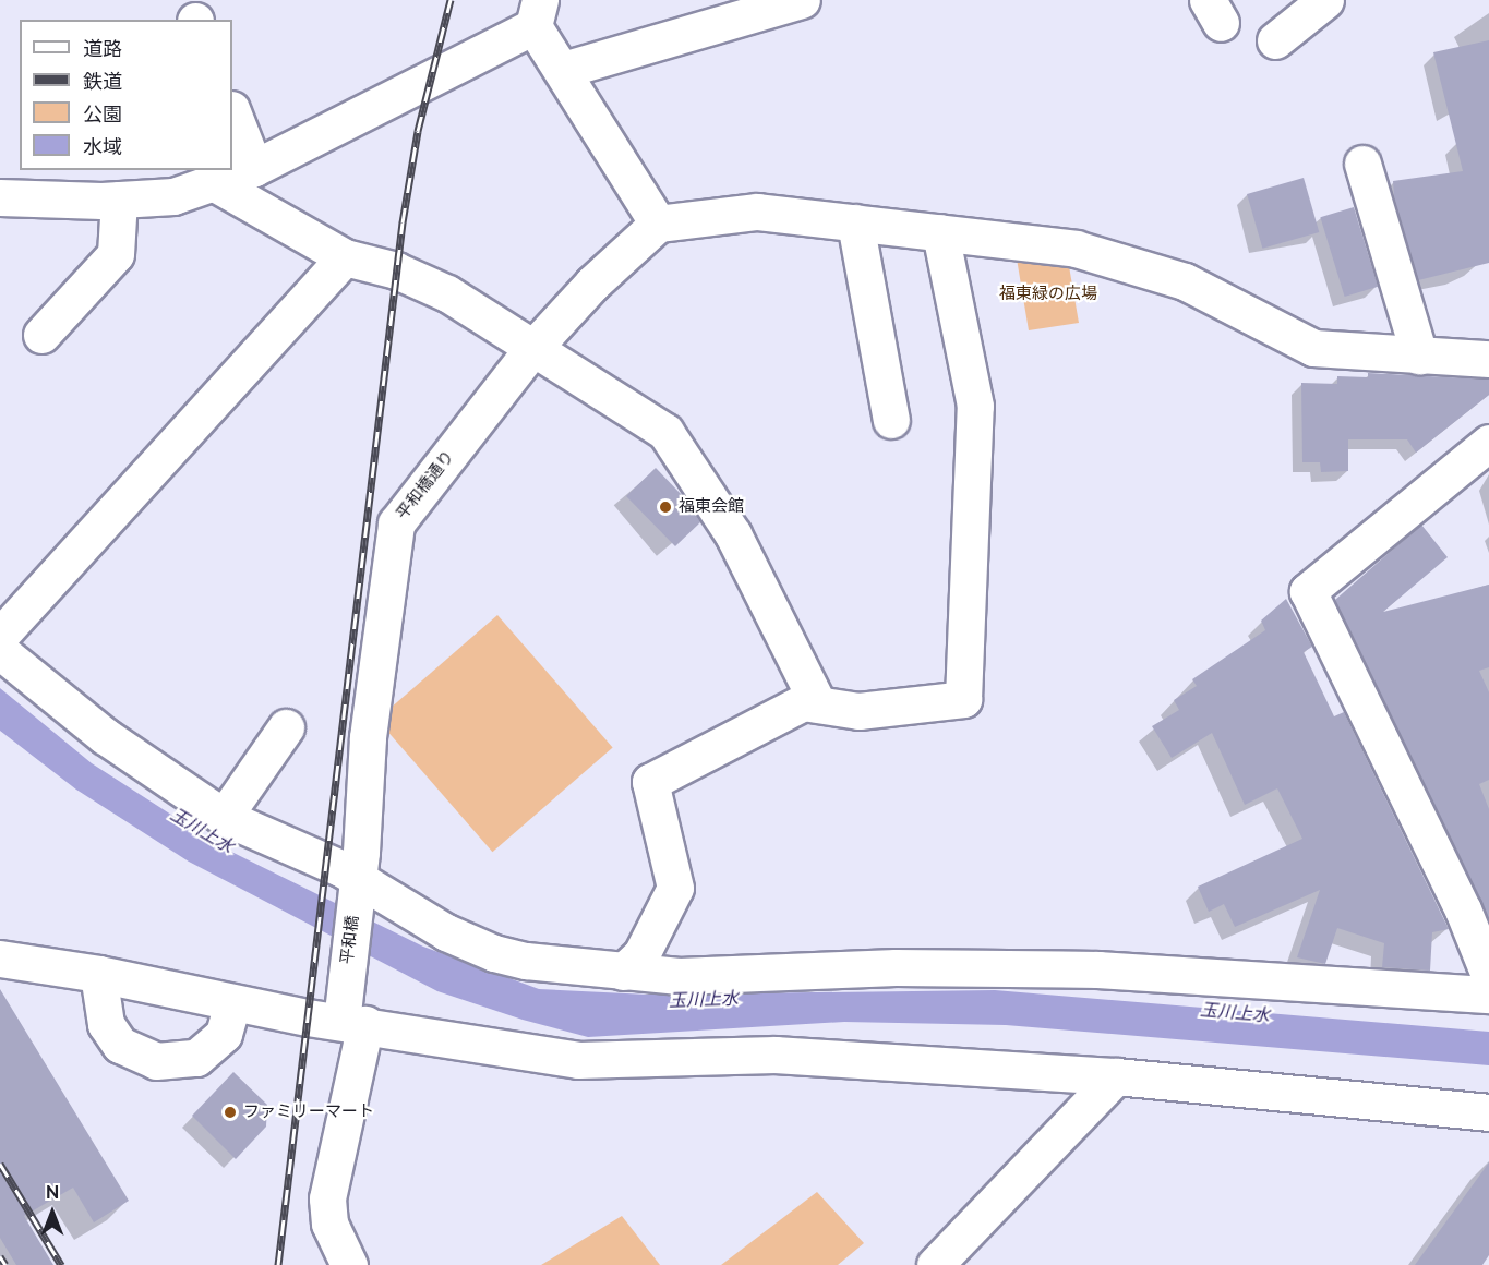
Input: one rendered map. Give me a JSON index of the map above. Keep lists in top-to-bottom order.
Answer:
{
  "streets": {
    "street": ["平和橋通り", "平和橋"]
  },
  "crossings": [
    ["平和橋通り", "平和橋"]
  ],
  "water": ["玉川上水"],
  "parks": ["福東緑の広場"],
  "places": ["福東会館", "ファミリーマート"],
  "legend": [
    "道路",
    "鉄道",
    "公園",
    "水域"
  ],
  "north": "top"
}
